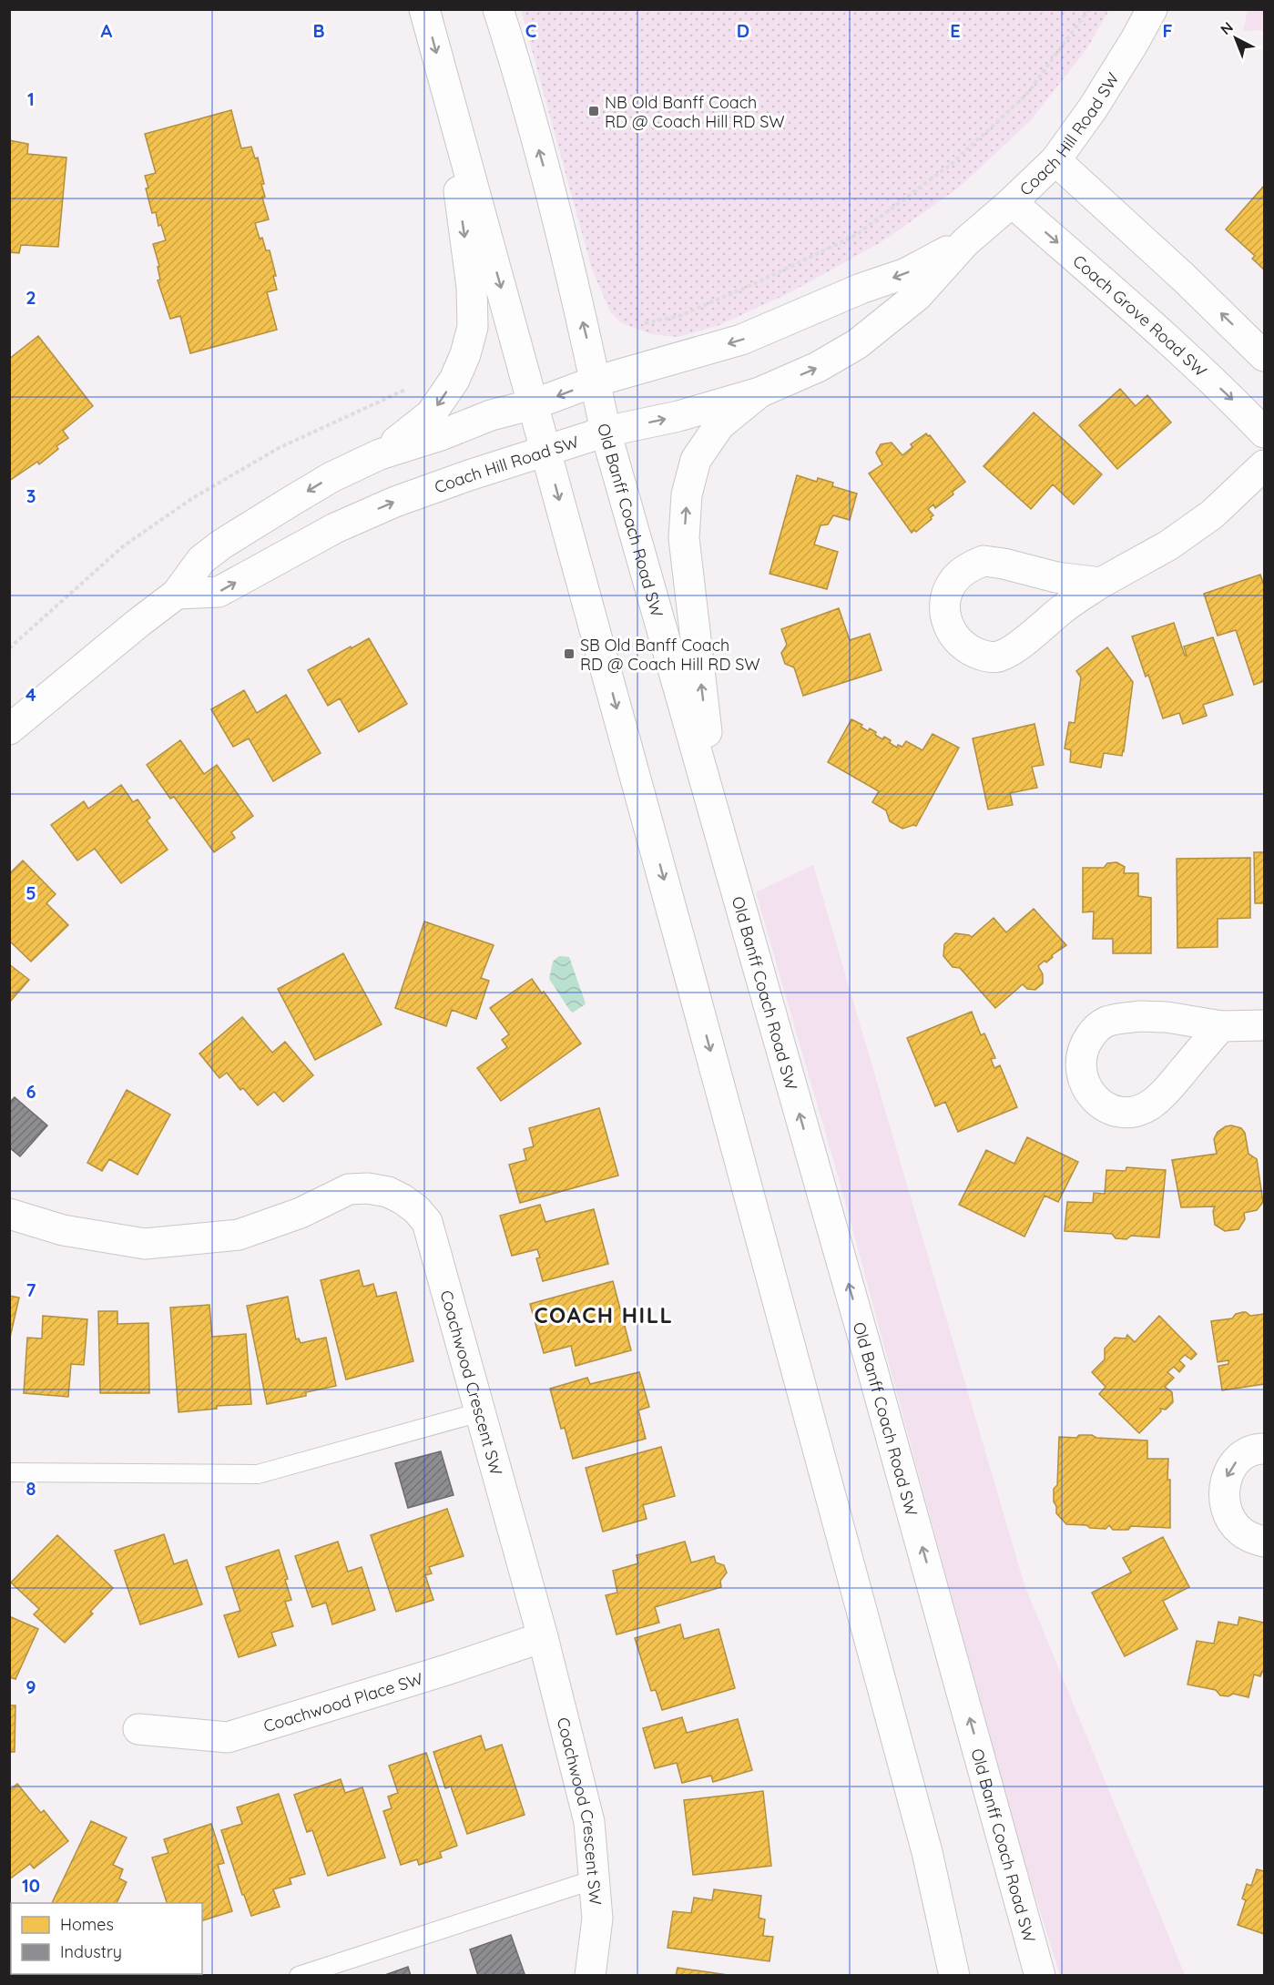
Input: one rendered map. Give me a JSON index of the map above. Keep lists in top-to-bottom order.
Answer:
{
  "streets": {
    "street": [
      "Coach Hill Road SW",
      "Coach Grove Road SW",
      "Old Banff Coach Road SW",
      "Coachwood Crescent SW",
      "Coachwood Place SW"
    ]
  },
  "crossings": [
    ["Coach Hill Road SW", "Coach Grove Road SW"],
    ["Coach Hill Road SW", "Old Banff Coach Road SW"],
    ["Coachwood Crescent SW", "Coachwood Place SW"]
  ],
  "districts": ["COACH HILL"],
  "places": {
    "transit": ["NB Old Banff Coach RD @ Coach Hill RD SW", "SB Old Banff Coach RD @ Coach Hill RD SW"]
  },
  "legend": ["Homes", "Industry"],
  "north": "top left",
  "grid": {
    "columns": [
      "A",
      "B",
      "C",
      "D",
      "E",
      "F"
    ],
    "rows": [
      "1",
      "2",
      "3",
      "4",
      "5",
      "6",
      "7",
      "8",
      "9",
      "10"
    ]
  }
}
